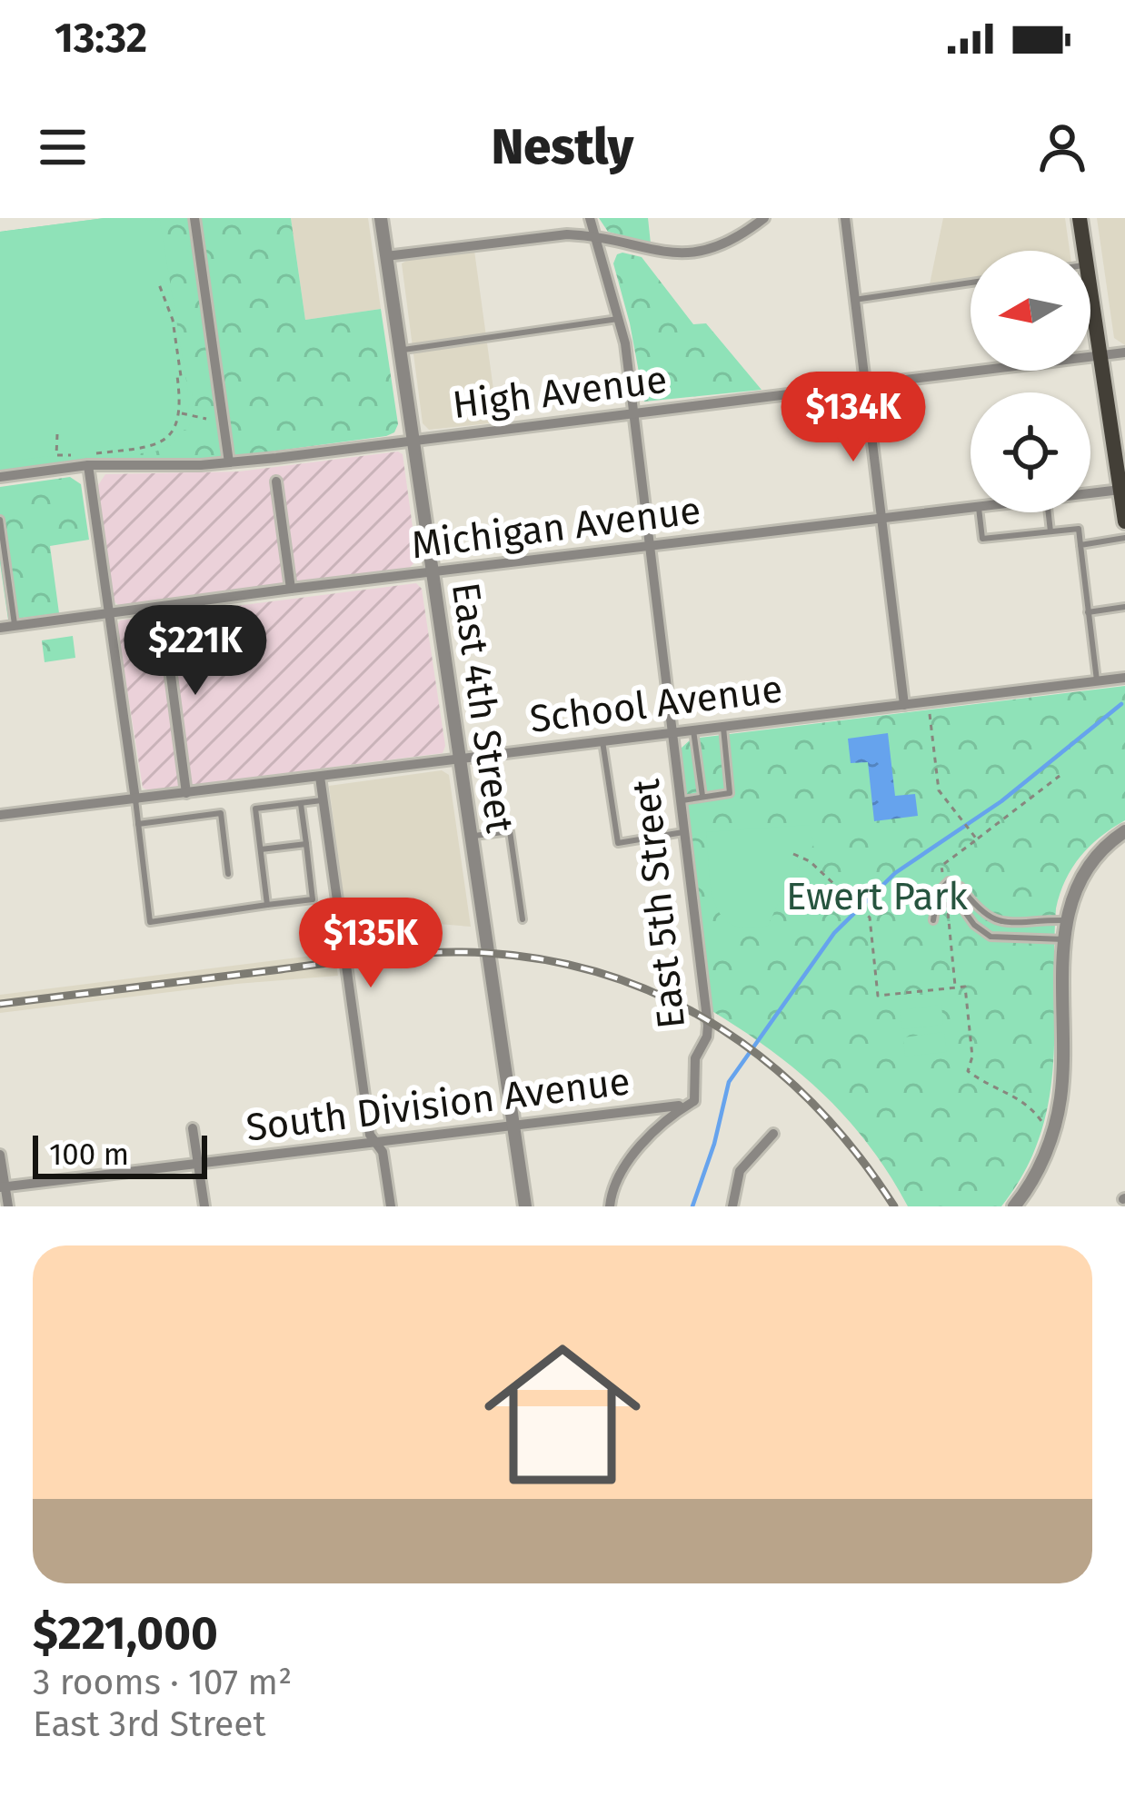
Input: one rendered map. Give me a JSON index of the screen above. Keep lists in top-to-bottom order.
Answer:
{
  "streets": {
    "street": [
      "High Avenue",
      "Michigan Avenue",
      "School Avenue",
      "East 4th Street",
      "East 5th Street",
      "South Division Avenue"
    ]
  },
  "crossings": [
    ["High Avenue", "East 4th Street"],
    ["High Avenue", "East 5th Street"],
    ["Michigan Avenue", "East 4th Street"],
    ["Michigan Avenue", "East 5th Street"],
    ["School Avenue", "East 4th Street"],
    ["School Avenue", "East 5th Street"],
    ["East 4th Street", "South Division Avenue"],
    ["East 5th Street", "South Division Avenue"]
  ],
  "parks": ["Ewert Park"],
  "scale_bar": "100 m",
  "north": "left",
  "page": {
    "status": "13:32",
    "header": "Nestly",
    "price": ["$134K", "$221K", "$135K"],
    "scale": "100 m",
    "list": [
      {
        "name": "$221,000",
        "note": "3 rooms · 107 m² · East 3rd Street"
      }
    ]
  }
}
